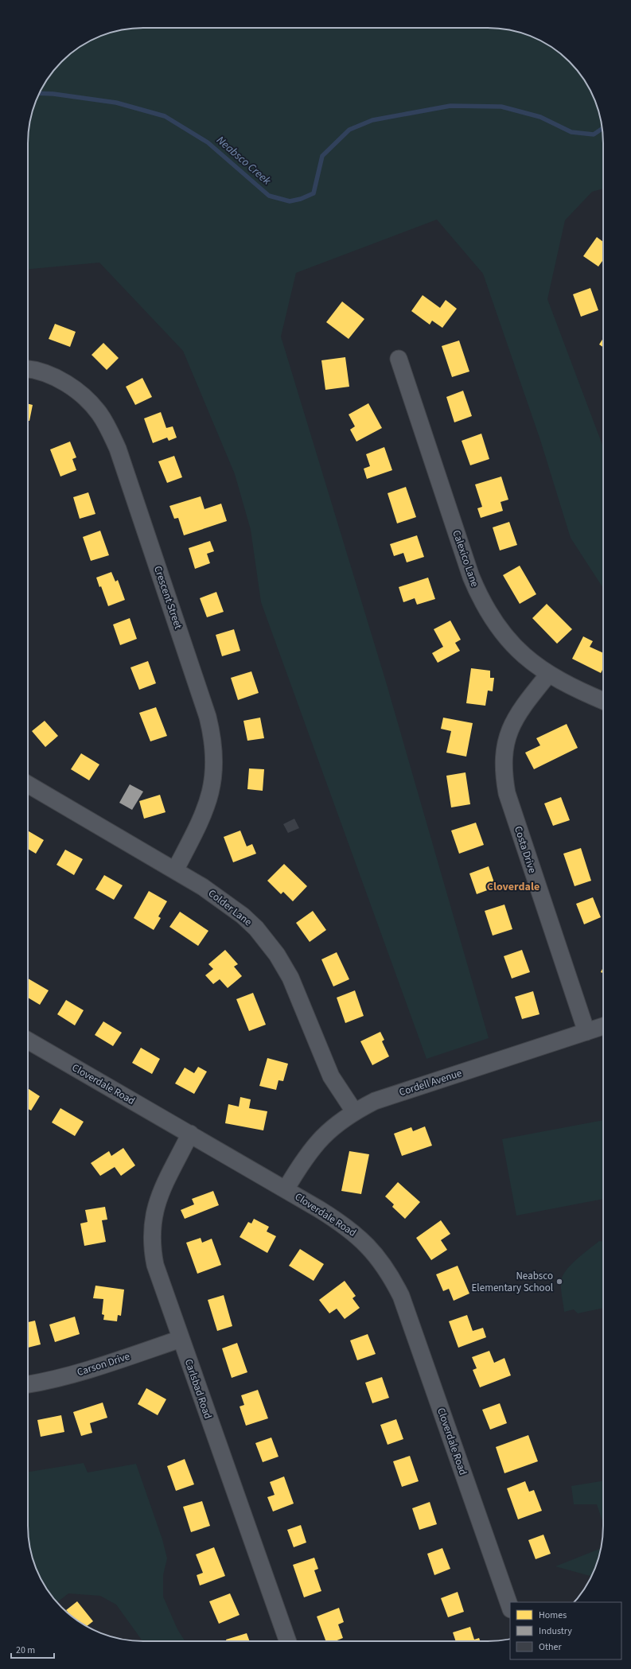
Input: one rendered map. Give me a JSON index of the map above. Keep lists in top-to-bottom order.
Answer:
{
  "streets": {
    "street": [
      "Calexico Lane",
      "Crescent Street",
      "Costa Drive",
      "Colder Lane",
      "Cordell Avenue",
      "Cloverdale Road",
      "Carson Drive",
      "Carlsbad Road"
    ]
  },
  "crossings": [
    ["Calexico Lane", "Costa Drive"],
    ["Crescent Street", "Colder Lane"],
    ["Costa Drive", "Cordell Avenue"],
    ["Colder Lane", "Cordell Avenue"],
    ["Cordell Avenue", "Cloverdale Road"],
    ["Cloverdale Road", "Carlsbad Road"],
    ["Carson Drive", "Carlsbad Road"]
  ],
  "districts": ["Cloverdale"],
  "water": ["Neabsco Creek"],
  "places": ["Neabsco Elementary School"],
  "legend": ["Homes", "Industry", "Other"],
  "scale_bar": "20 m"
}
